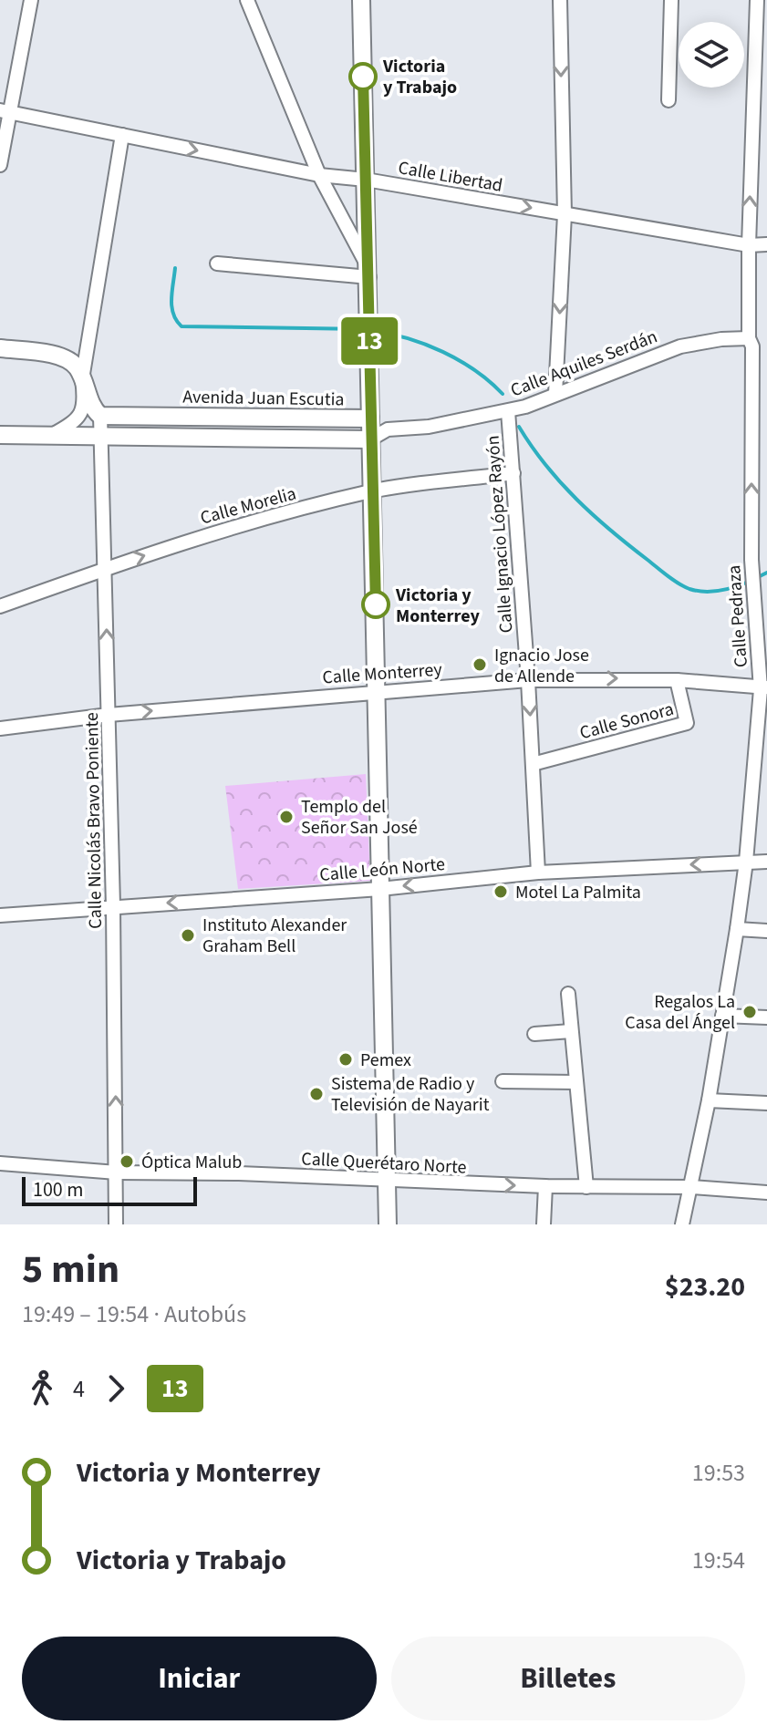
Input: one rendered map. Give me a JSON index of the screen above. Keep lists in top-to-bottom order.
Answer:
{
  "streets": {
    "main road": ["Avenida Juan Escutia"],
    "street": [
      "Calle Libertad",
      "Calle Aquiles Serdán",
      "Calle Morelia",
      "Calle Ignacio López Rayón",
      "Calle Pedraza",
      "Calle Monterrey",
      "Calle Sonora",
      "Calle Nicolás Bravo Poniente",
      "Calle León Norte",
      "Calle Querétaro Norte"
    ]
  },
  "crossings": [
    ["Calle Libertad", "Calle Pedraza"],
    ["Calle Aquiles Serdán", "Calle Ignacio López Rayón"],
    ["Calle Aquiles Serdán", "Calle Pedraza"],
    ["Avenida Juan Escutia", "Calle Nicolás Bravo Poniente"],
    ["Calle Morelia", "Calle Ignacio López Rayón"],
    ["Calle Morelia", "Calle Nicolás Bravo Poniente"],
    ["Calle Ignacio López Rayón", "Calle Monterrey"],
    ["Calle Ignacio López Rayón", "Calle Sonora"],
    ["Calle Ignacio López Rayón", "Calle León Norte"],
    ["Calle Pedraza", "Calle Monterrey"],
    ["Calle Pedraza", "Calle León Norte"],
    ["Calle Pedraza", "Calle Querétaro Norte"],
    ["Calle Monterrey", "Calle Sonora"],
    ["Calle Monterrey", "Calle Nicolás Bravo Poniente"],
    ["Calle Nicolás Bravo Poniente", "Calle León Norte"],
    ["Calle Nicolás Bravo Poniente", "Calle Querétaro Norte"]
  ],
  "one_way": [
    "Calle Libertad",
    "Calle Morelia",
    "Calle Pedraza",
    "Calle Monterrey",
    "Calle Nicolás Bravo Poniente",
    "Calle León Norte"
  ],
  "places": [
    "Victoria y Trabajo",
    "Victoria y Monterrey",
    "Ignacio Jose de Allende",
    "Templo del Señor San José",
    "Motel La Palmita",
    "Instituto Alexander Graham Bell",
    "Regalos La Casa del Ángel",
    "Pemex",
    "Sistema de Radio y Televisión de Nayarit",
    "Óptica Malub"
  ],
  "lines": ["bus line 13"],
  "scale_bar": "100 m",
  "page": {
    "on_map": "13",
    "scale": "100 m",
    "heading": ["5 min", "19:49 – 19:54 · Autobús", "$23.20"],
    "legs": ["4", "13"],
    "list": [
      {
        "name": "Victoria y Monterrey",
        "value": "19:53"
      },
      {
        "name": "Victoria y Trabajo",
        "value": "19:54"
      }
    ],
    "buttons": ["Iniciar", "Billetes"]
  }
}
